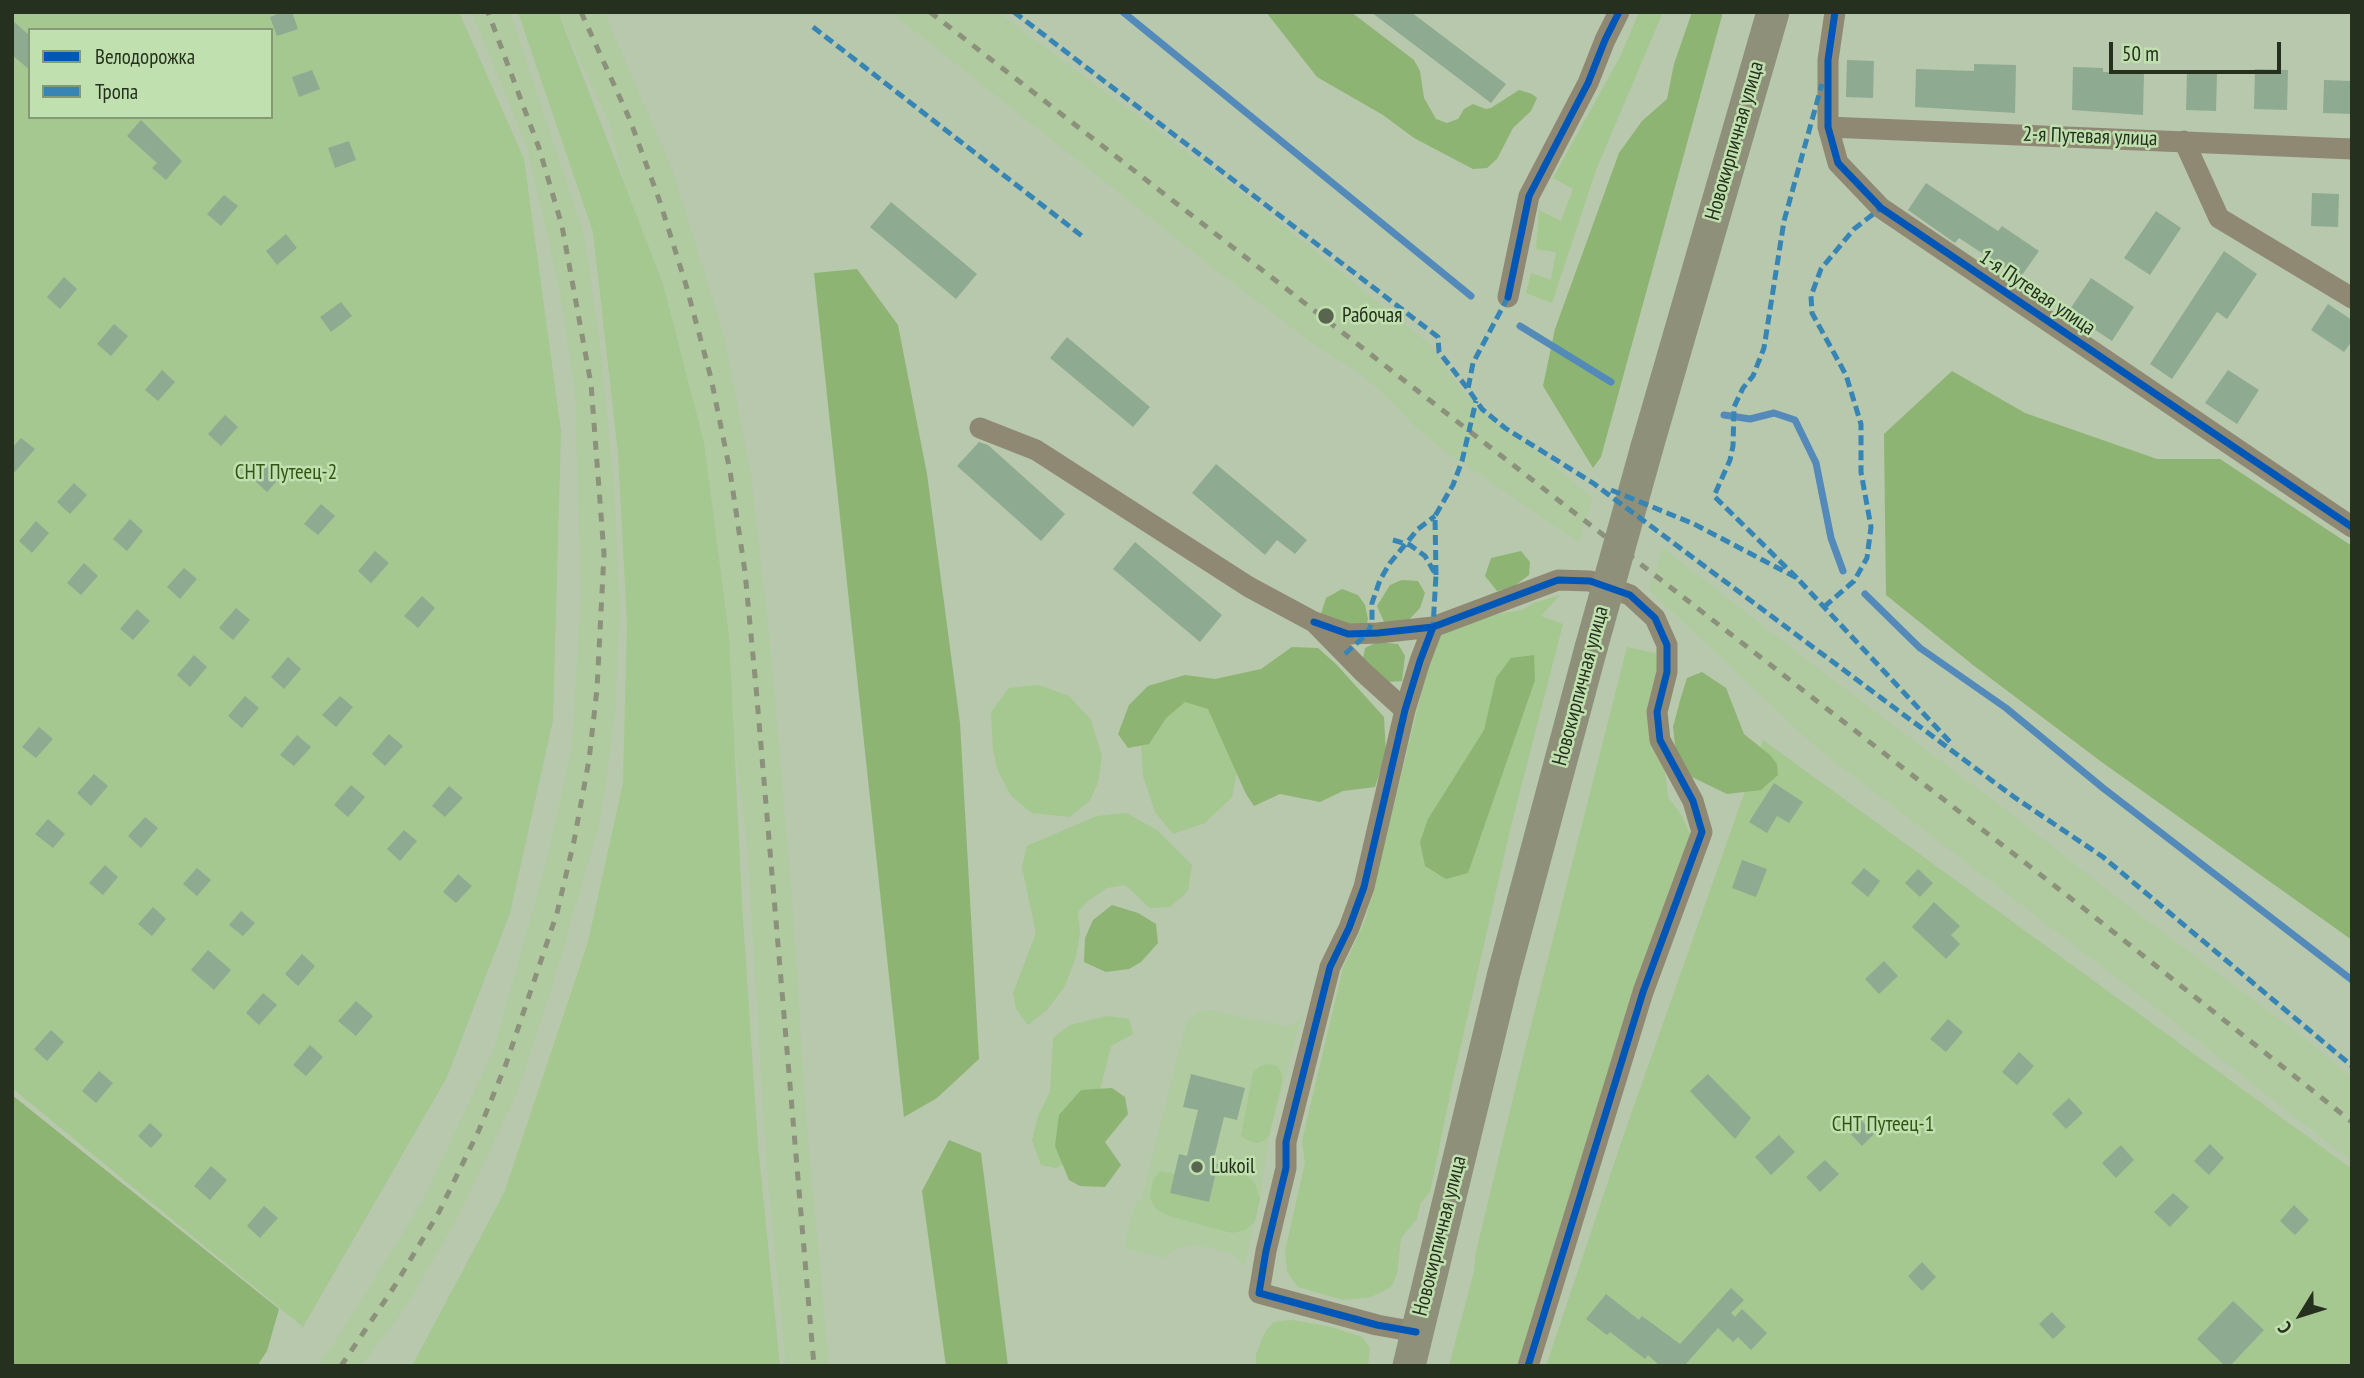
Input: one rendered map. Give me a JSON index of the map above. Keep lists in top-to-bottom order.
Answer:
{
  "streets": {
    "main road": ["Новокирпичная улица"],
    "street": ["2-я Путевая улица", "1-я Путевая улица"]
  },
  "crossings": [
    ["2-я Путевая улица", "1-я Путевая улица"]
  ],
  "parks": ["СНТ Путеец-2", "СНТ Путеец-1"],
  "places": ["Рабочая", "Lukoil"],
  "legend": ["Велодорожка", "Тропа"],
  "scale_bar": "50 m",
  "north": "bottom left"
}
